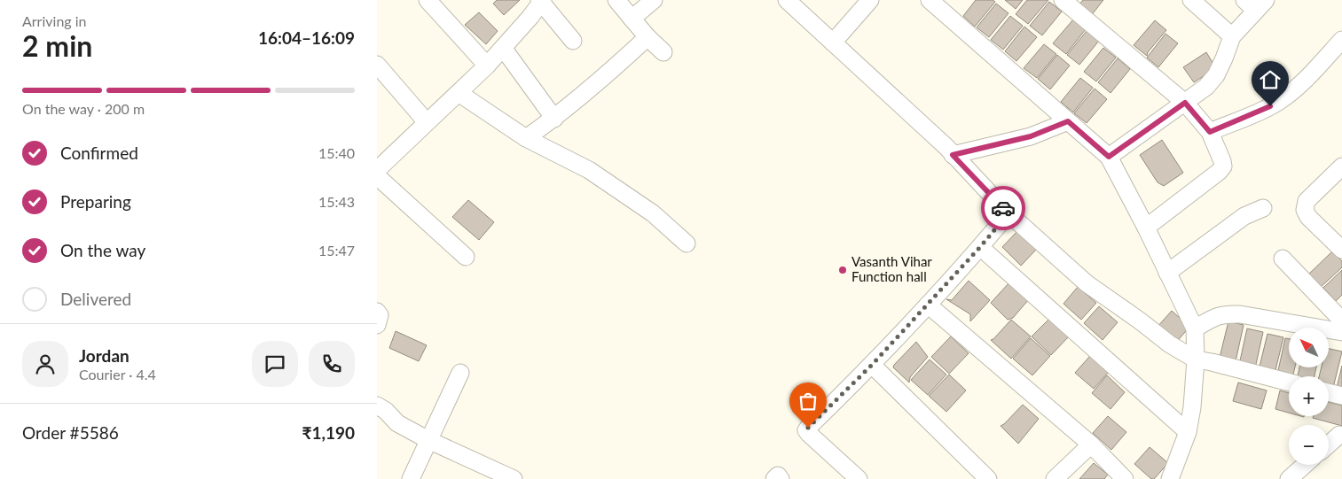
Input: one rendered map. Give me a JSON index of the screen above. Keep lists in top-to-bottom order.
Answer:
{
  "places": ["Vasanth Vihar Function hall"],
  "north": "top left",
  "page": {
    "heading": ["2 min", "Arriving in", "16:04–16:09"],
    "panel": [
      "Jordan",
      "Courier · 4.4",
      "Order #5586",
      "₹1,190"
    ],
    "bar": "On the way · 200 m",
    "list": [
      ["Confirmed", "15:40"],
      ["Preparing", "15:43"],
      ["On the way", "15:47"],
      "Delivered"
    ],
    "map_buttons": ["+", "−"]
  }
}
